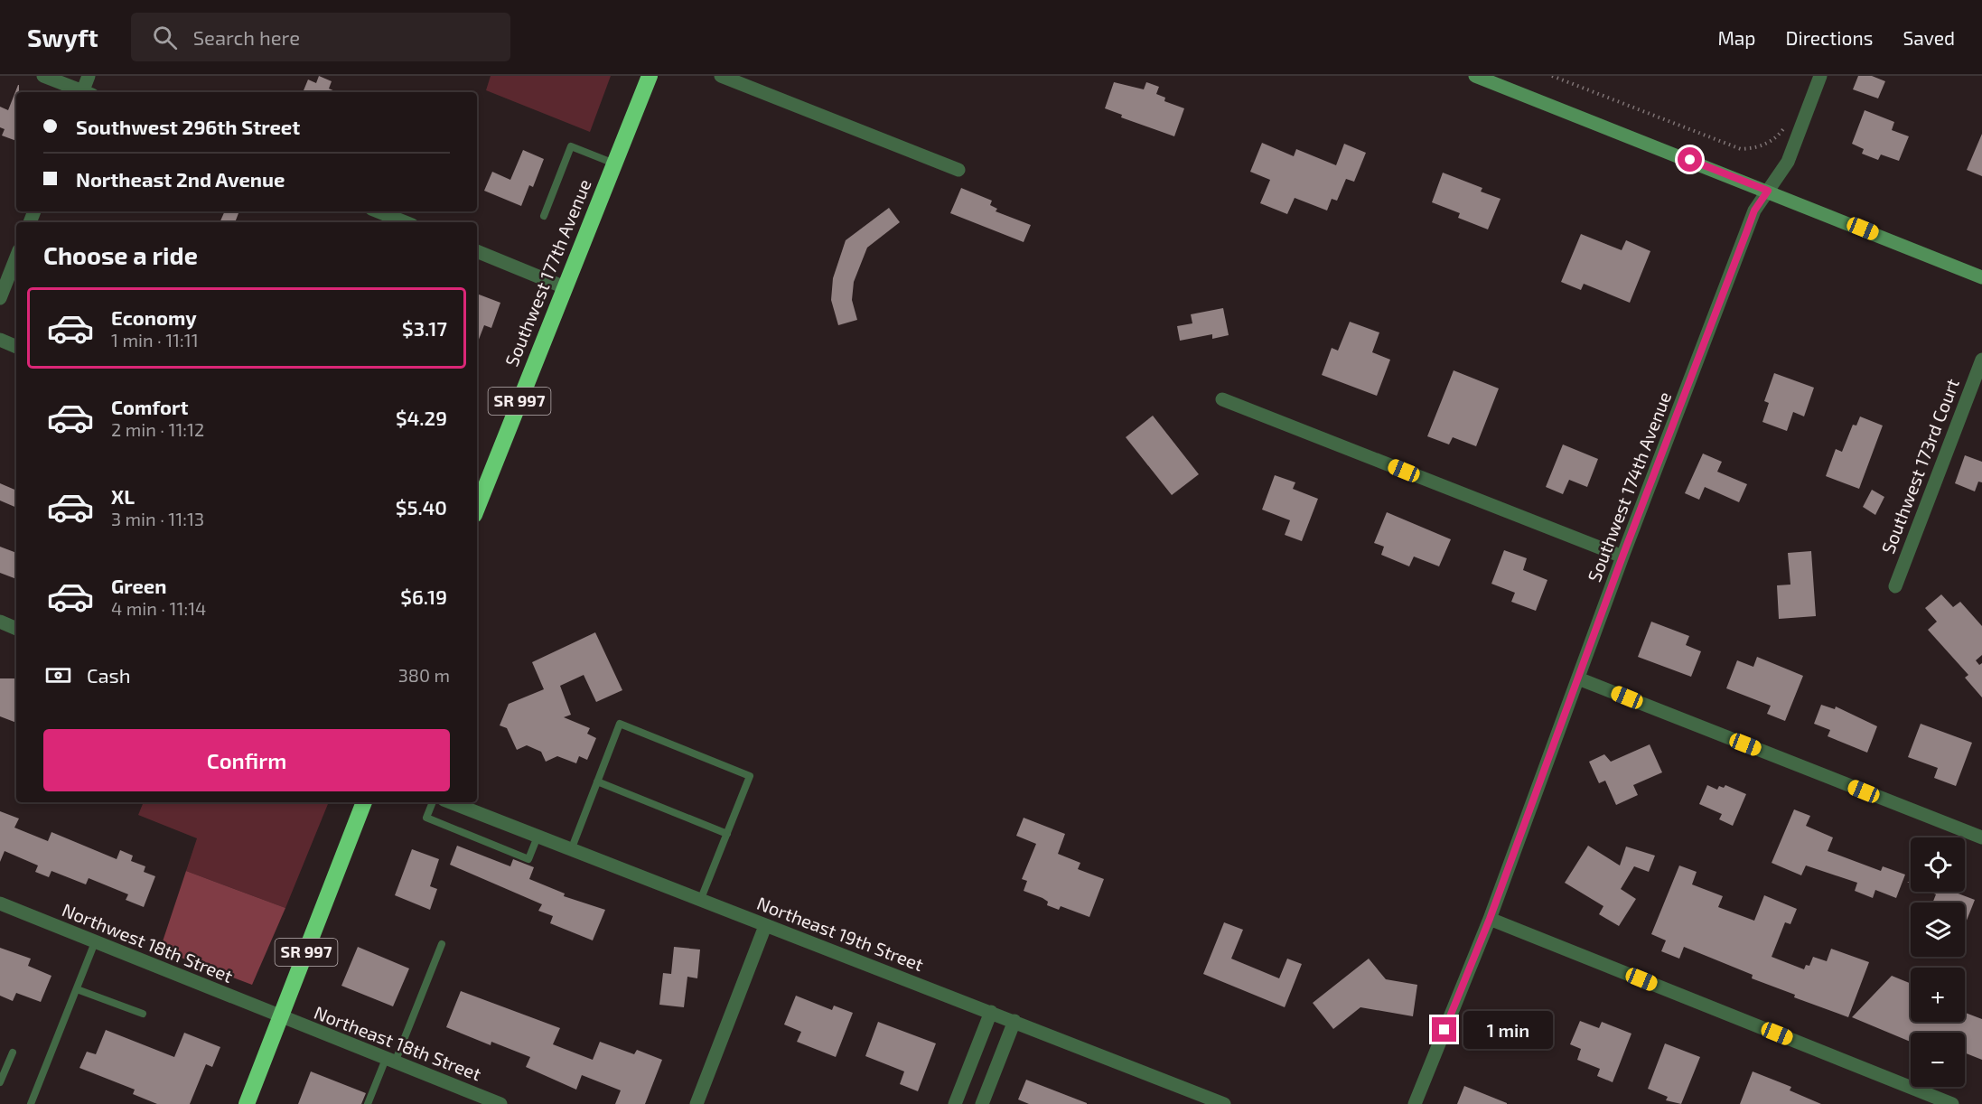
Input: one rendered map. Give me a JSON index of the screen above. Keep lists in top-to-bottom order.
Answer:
{
  "streets": {
    "highway": ["Southwest 177th Avenue", "SR 997"],
    "street": [
      "Southwest 173rd Court",
      "Southwest 174th Avenue",
      "Northeast 19th Street",
      "Northwest 18th Street",
      "Northeast 18th Street"
    ]
  },
  "crossings": [
    ["SR 997", "Northwest 18th Street"],
    ["SR 997", "Northeast 18th Street"],
    ["Northwest 18th Street", "Northeast 18th Street"]
  ],
  "page": {
    "header": "Swyft",
    "search": "Search here",
    "nav": ["Map", "Directions", "Saved"],
    "banner": ["Southwest 296th Street", "Northeast 2nd Avenue"],
    "heading": "Choose a ride",
    "list": [
      {
        "name": "Economy",
        "note": "1 min · 11:11",
        "value": "$3.17"
      },
      {
        "name": "Comfort",
        "note": "2 min · 11:12",
        "value": "$4.29"
      },
      {
        "name": "XL",
        "note": "3 min · 11:13",
        "value": "$5.40"
      },
      {
        "name": "Green",
        "note": "4 min · 11:14",
        "value": "$6.19"
      }
    ],
    "pay": ["Cash", "380 m"],
    "buttons": "Confirm",
    "map_buttons": ["+", "−"],
    "bubble": "1 min"
  }
}
